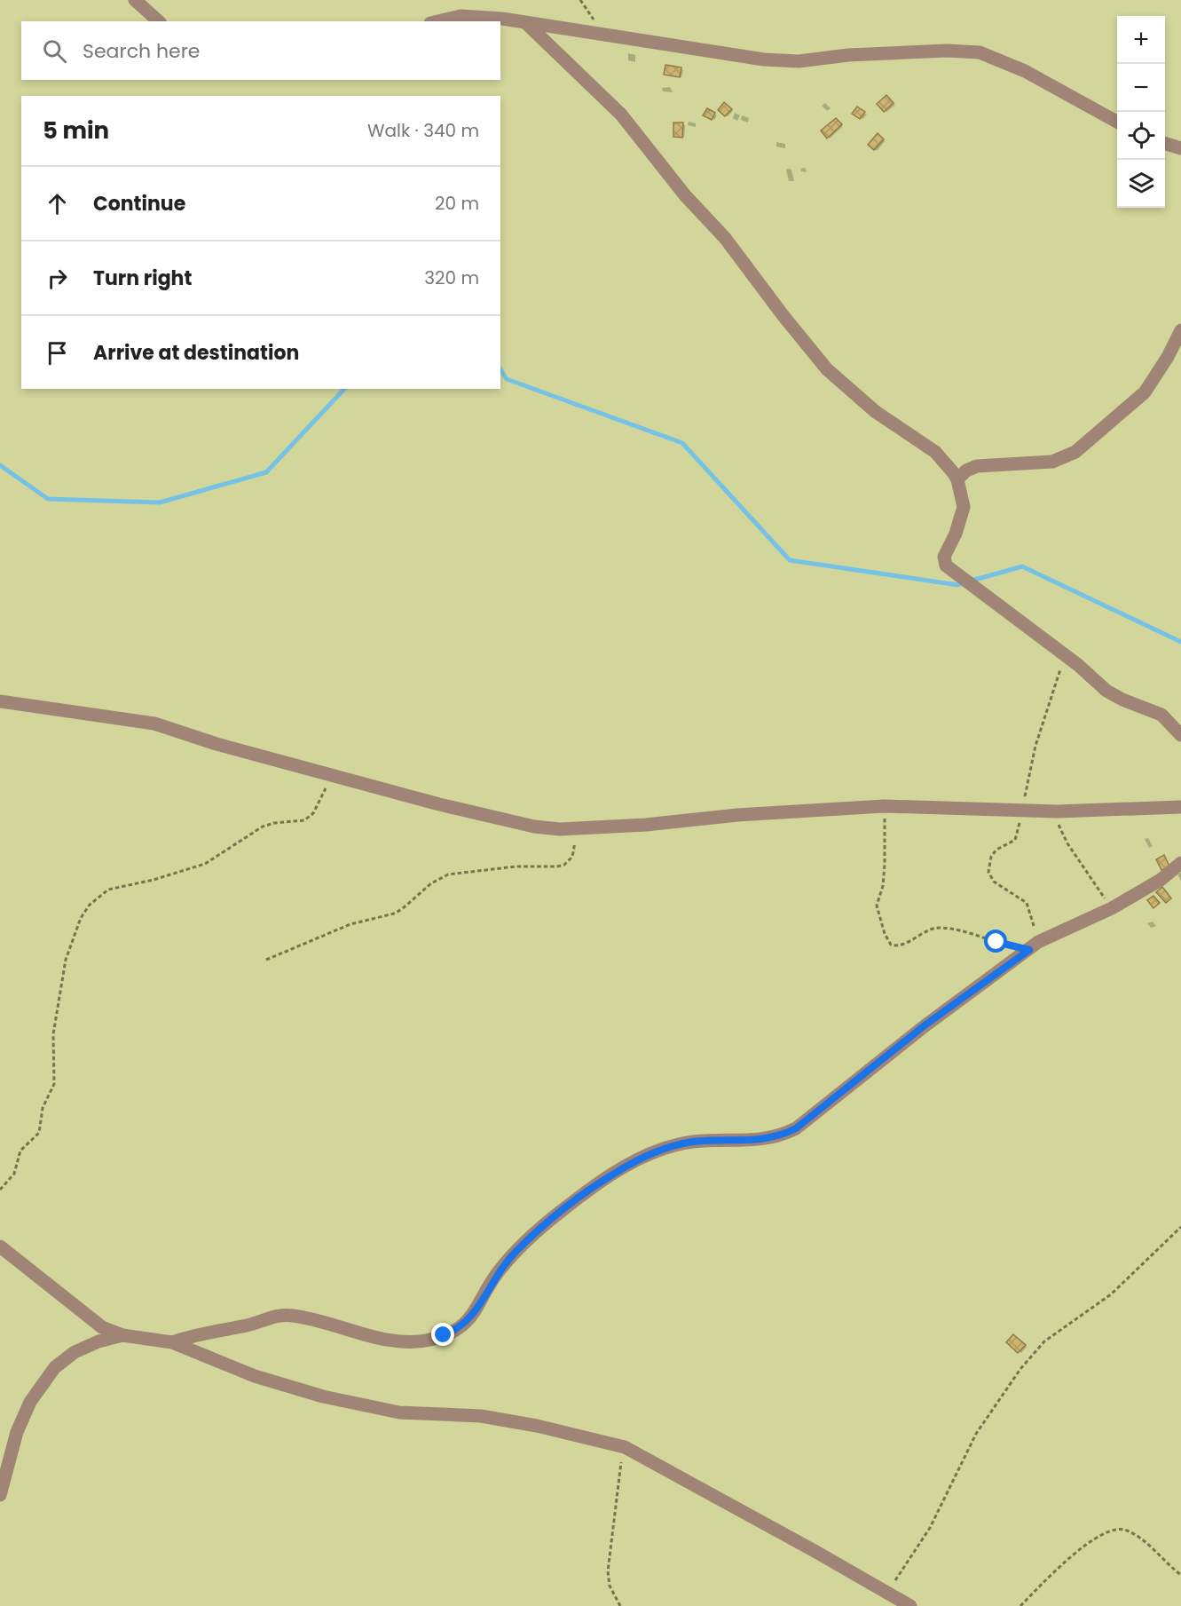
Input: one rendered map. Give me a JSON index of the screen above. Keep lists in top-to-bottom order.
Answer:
{
  "page": {
    "map_buttons": ["+", "−"],
    "search": "Search here",
    "heading": ["5 min", "Walk · 340 m"],
    "list": [
      ["Continue", "20 m"],
      ["Turn right", "320 m"],
      "Arrive at destination"
    ]
  }
}
